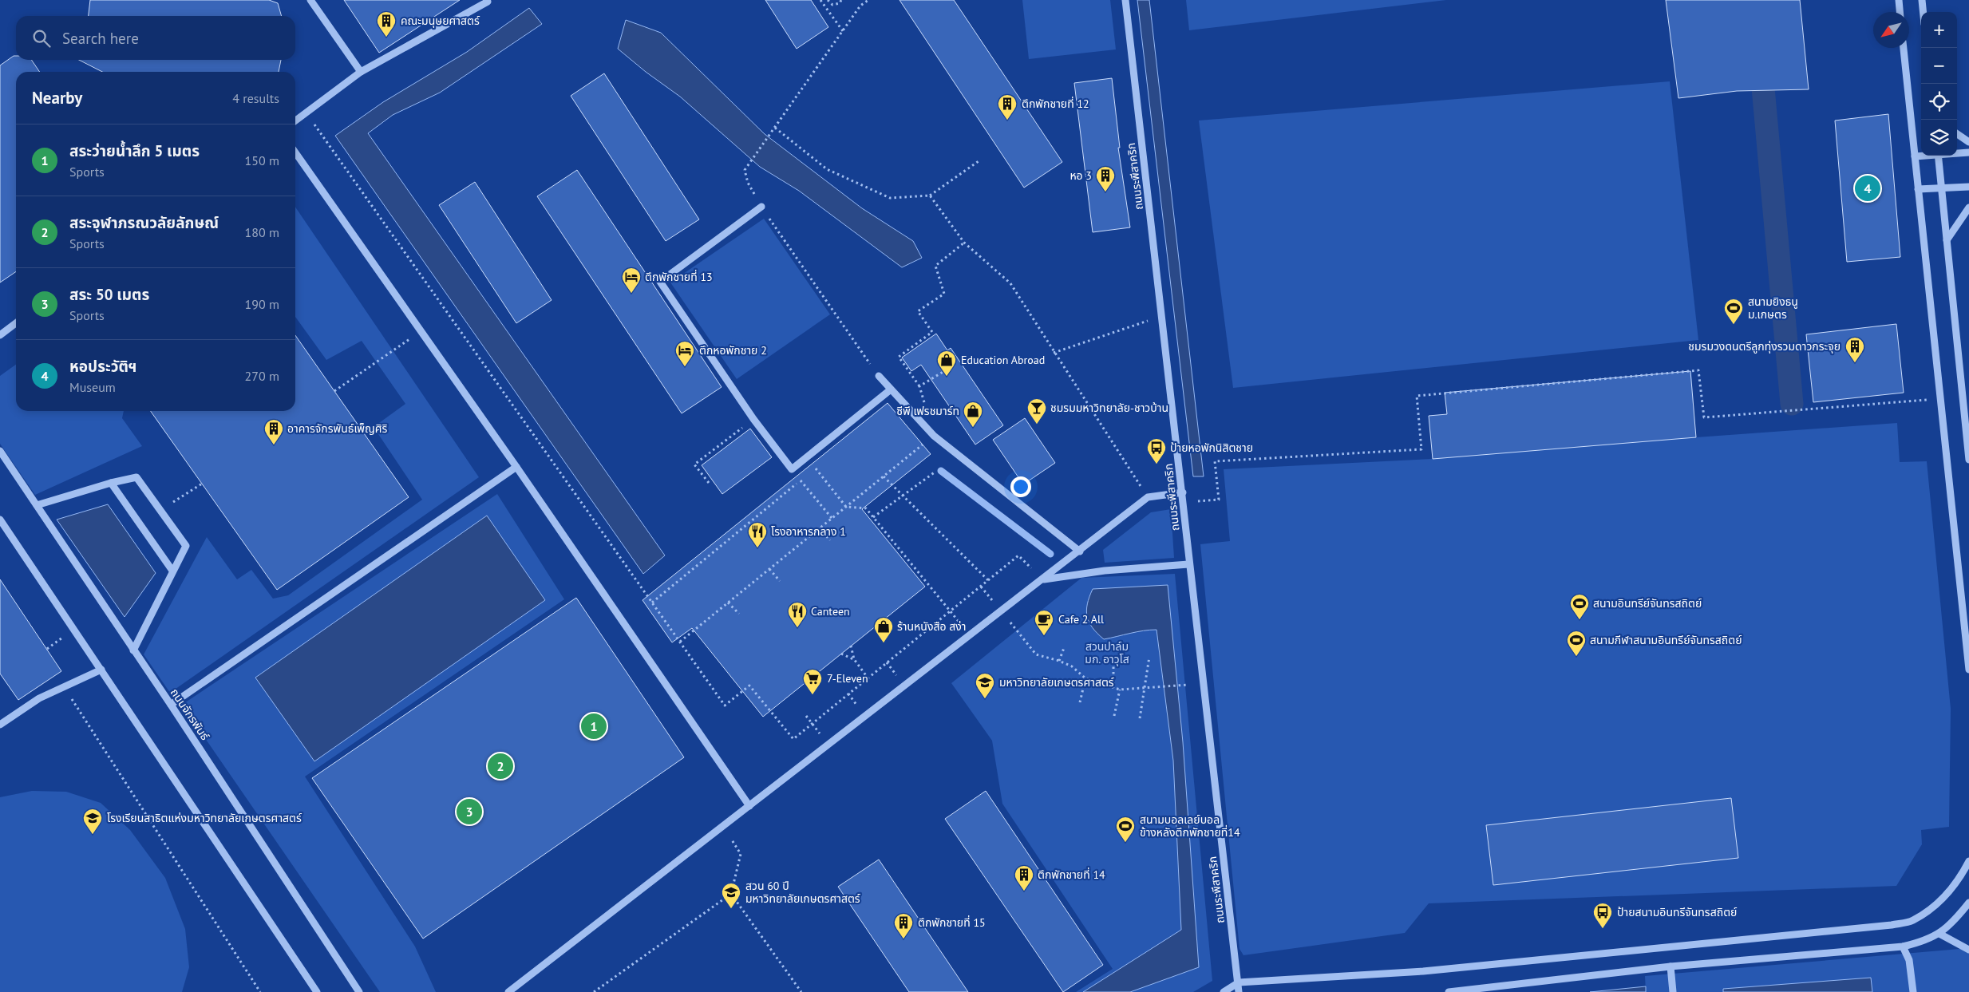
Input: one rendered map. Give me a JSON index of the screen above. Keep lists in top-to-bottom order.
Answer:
{
  "streets": {
    "lane": ["ถนนระพีสาคริก", "ถนนจักรพันธ์"]
  },
  "parks": ["สวนปาล์ม มก. อาวุโส"],
  "places": {
    "building": [
      "คณะมนุษยศาสตร์",
      "ตึกพักชายที่ 12",
      "หอ 3",
      "ชมรมวงดนตรีลูกทุ่งรวมดาวกระจุย",
      "อาคารจักรพันธ์เพ็ญศิริ",
      "ตึกพักชายที่ 14",
      "ตึกพักชายที่ 15"
    ],
    "hotel": ["ตึกพักชายที่ 13", "ตึกหอพักชาย 2"],
    "sports": [
      "สนามยิงธนู ม.เกษตร",
      "สนามอินทรีย์จันทรสถิตย์",
      "สนามกีฬาสนามอินทรีย์จันทรสถิตย์",
      "สนามบอลเลย์บอล ข้างหลังตึกพักชายที่14"
    ],
    "shop": ["Education Abroad", "ซีพี เฟรชมาร์ท", "ร้านหนังสือ สง่า"],
    "bar": ["ชมรมมหาวิทยาลัย-ชาวบ้าน"],
    "bus stop": ["ป้ายหอพักนิสิตชาย", "ป้ายสนามอินทรีจันทรสถิตย์"],
    "restaurant": ["โรงอาหารกลาง 1", "Canteen"],
    "cafe": ["Cafe 2 All"],
    "supermarket": ["7-Eleven"],
    "school or university": ["มหาวิทยาลัยเกษตรศาสตร์", "โรงเรียนสาธิตแห่งมหาวิทยาลัยเกษตรศาสตร์", "สวน 60 ปี มหาวิทยาลัยเกษตรศาสตร์"]
  },
  "north": "bottom left",
  "page": {
    "map_buttons": ["+", "−"],
    "search": "Search here",
    "heading": ["Nearby", "4 results"],
    "list": [
      {
        "mark": "1",
        "name": "สระว่ายน้ำลึก 5 เมตร",
        "note": "Sports",
        "value": "150 m"
      },
      {
        "mark": "2",
        "name": "สระจุฬาภรณวลัยลักษณ์",
        "note": "Sports",
        "value": "180 m"
      },
      {
        "mark": "3",
        "name": "สระ 50 เมตร",
        "note": "Sports",
        "value": "190 m"
      },
      {
        "mark": "4",
        "name": "หอประวัติฯ",
        "note": "Museum",
        "value": "270 m"
      }
    ],
    "pins": [
      "4",
      "1",
      "2",
      "3"
    ]
  }
}
